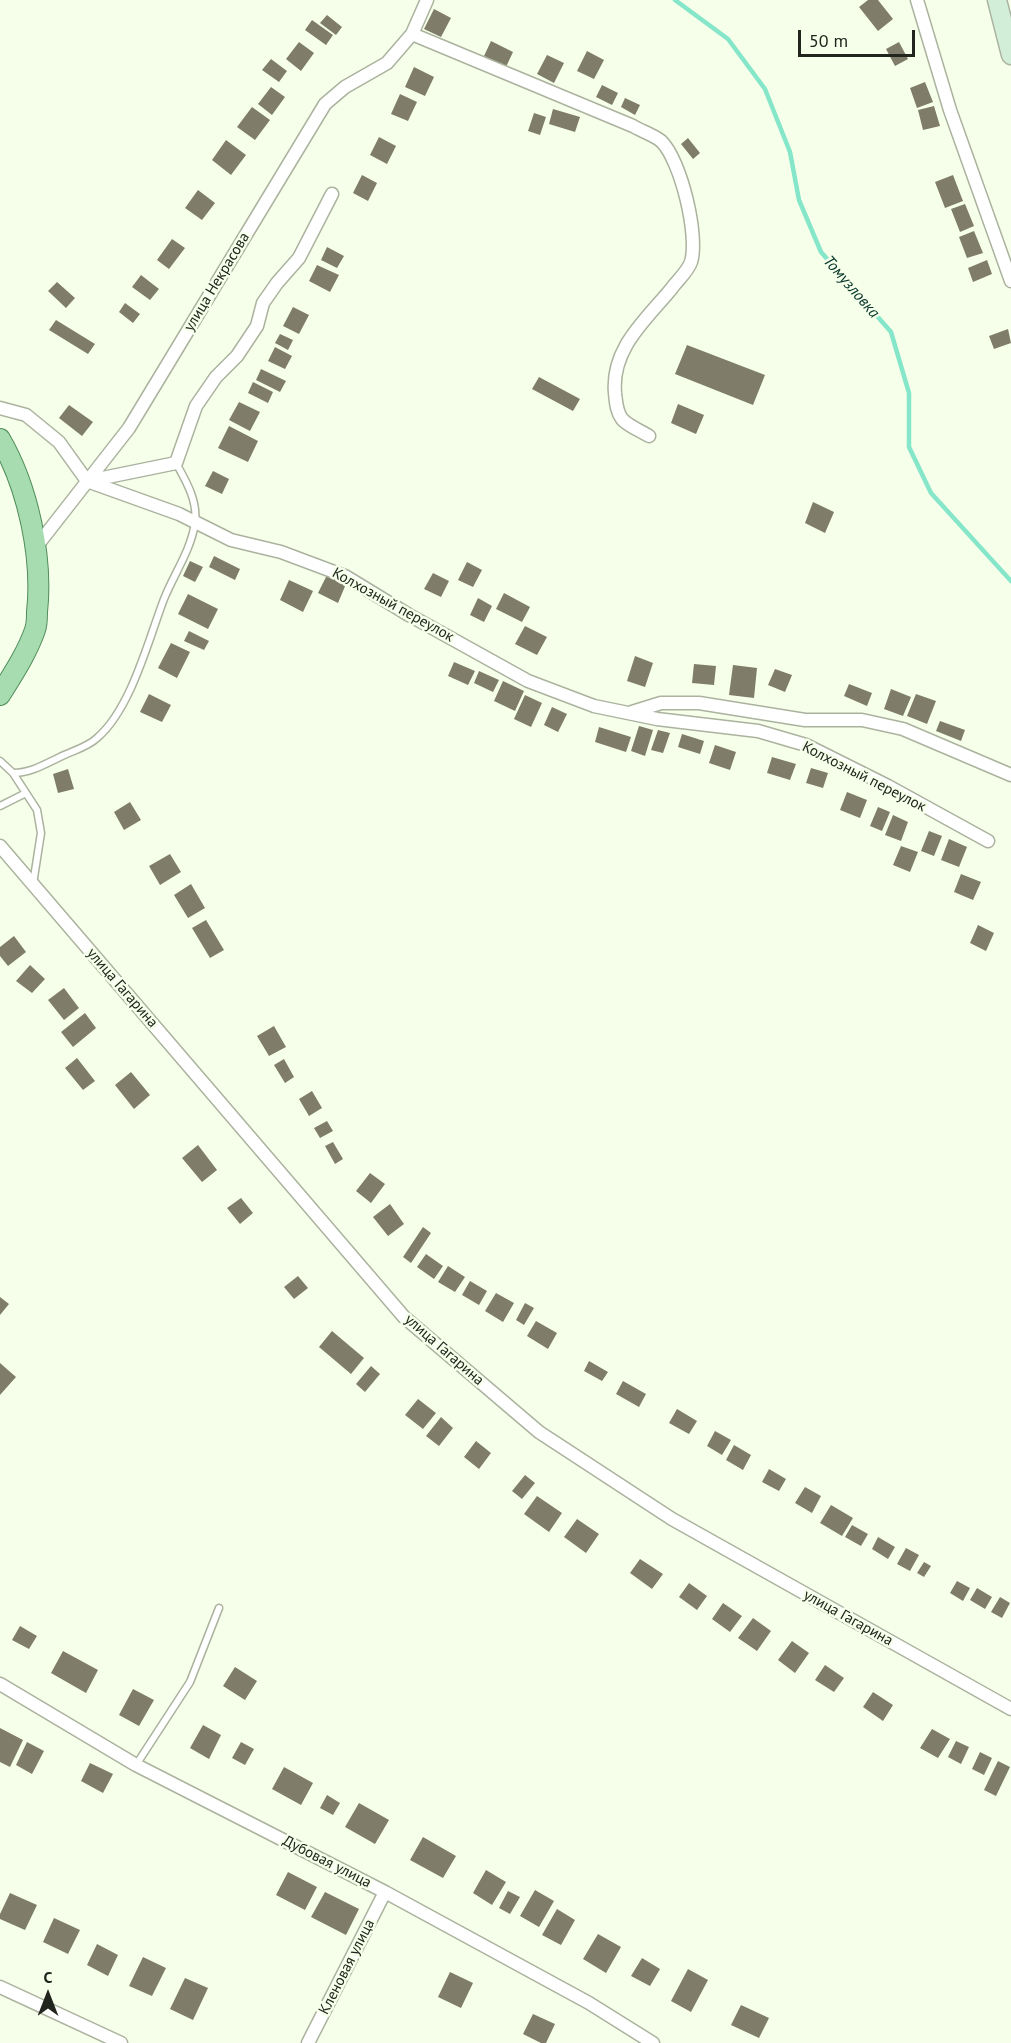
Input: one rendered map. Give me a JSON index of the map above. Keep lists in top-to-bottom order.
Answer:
{
  "streets": {
    "street": [
      "улица Некрасова",
      "Колхозный переулок",
      "улица Гагарина",
      "Дубовая улица",
      "Кленовая улица"
    ]
  },
  "crossings": [
    ["улица Некрасова", "Колхозный переулок"],
    ["Дубовая улица", "Кленовая улица"]
  ],
  "water": ["Томузловка"],
  "scale_bar": "50 m",
  "north": "top"
}
